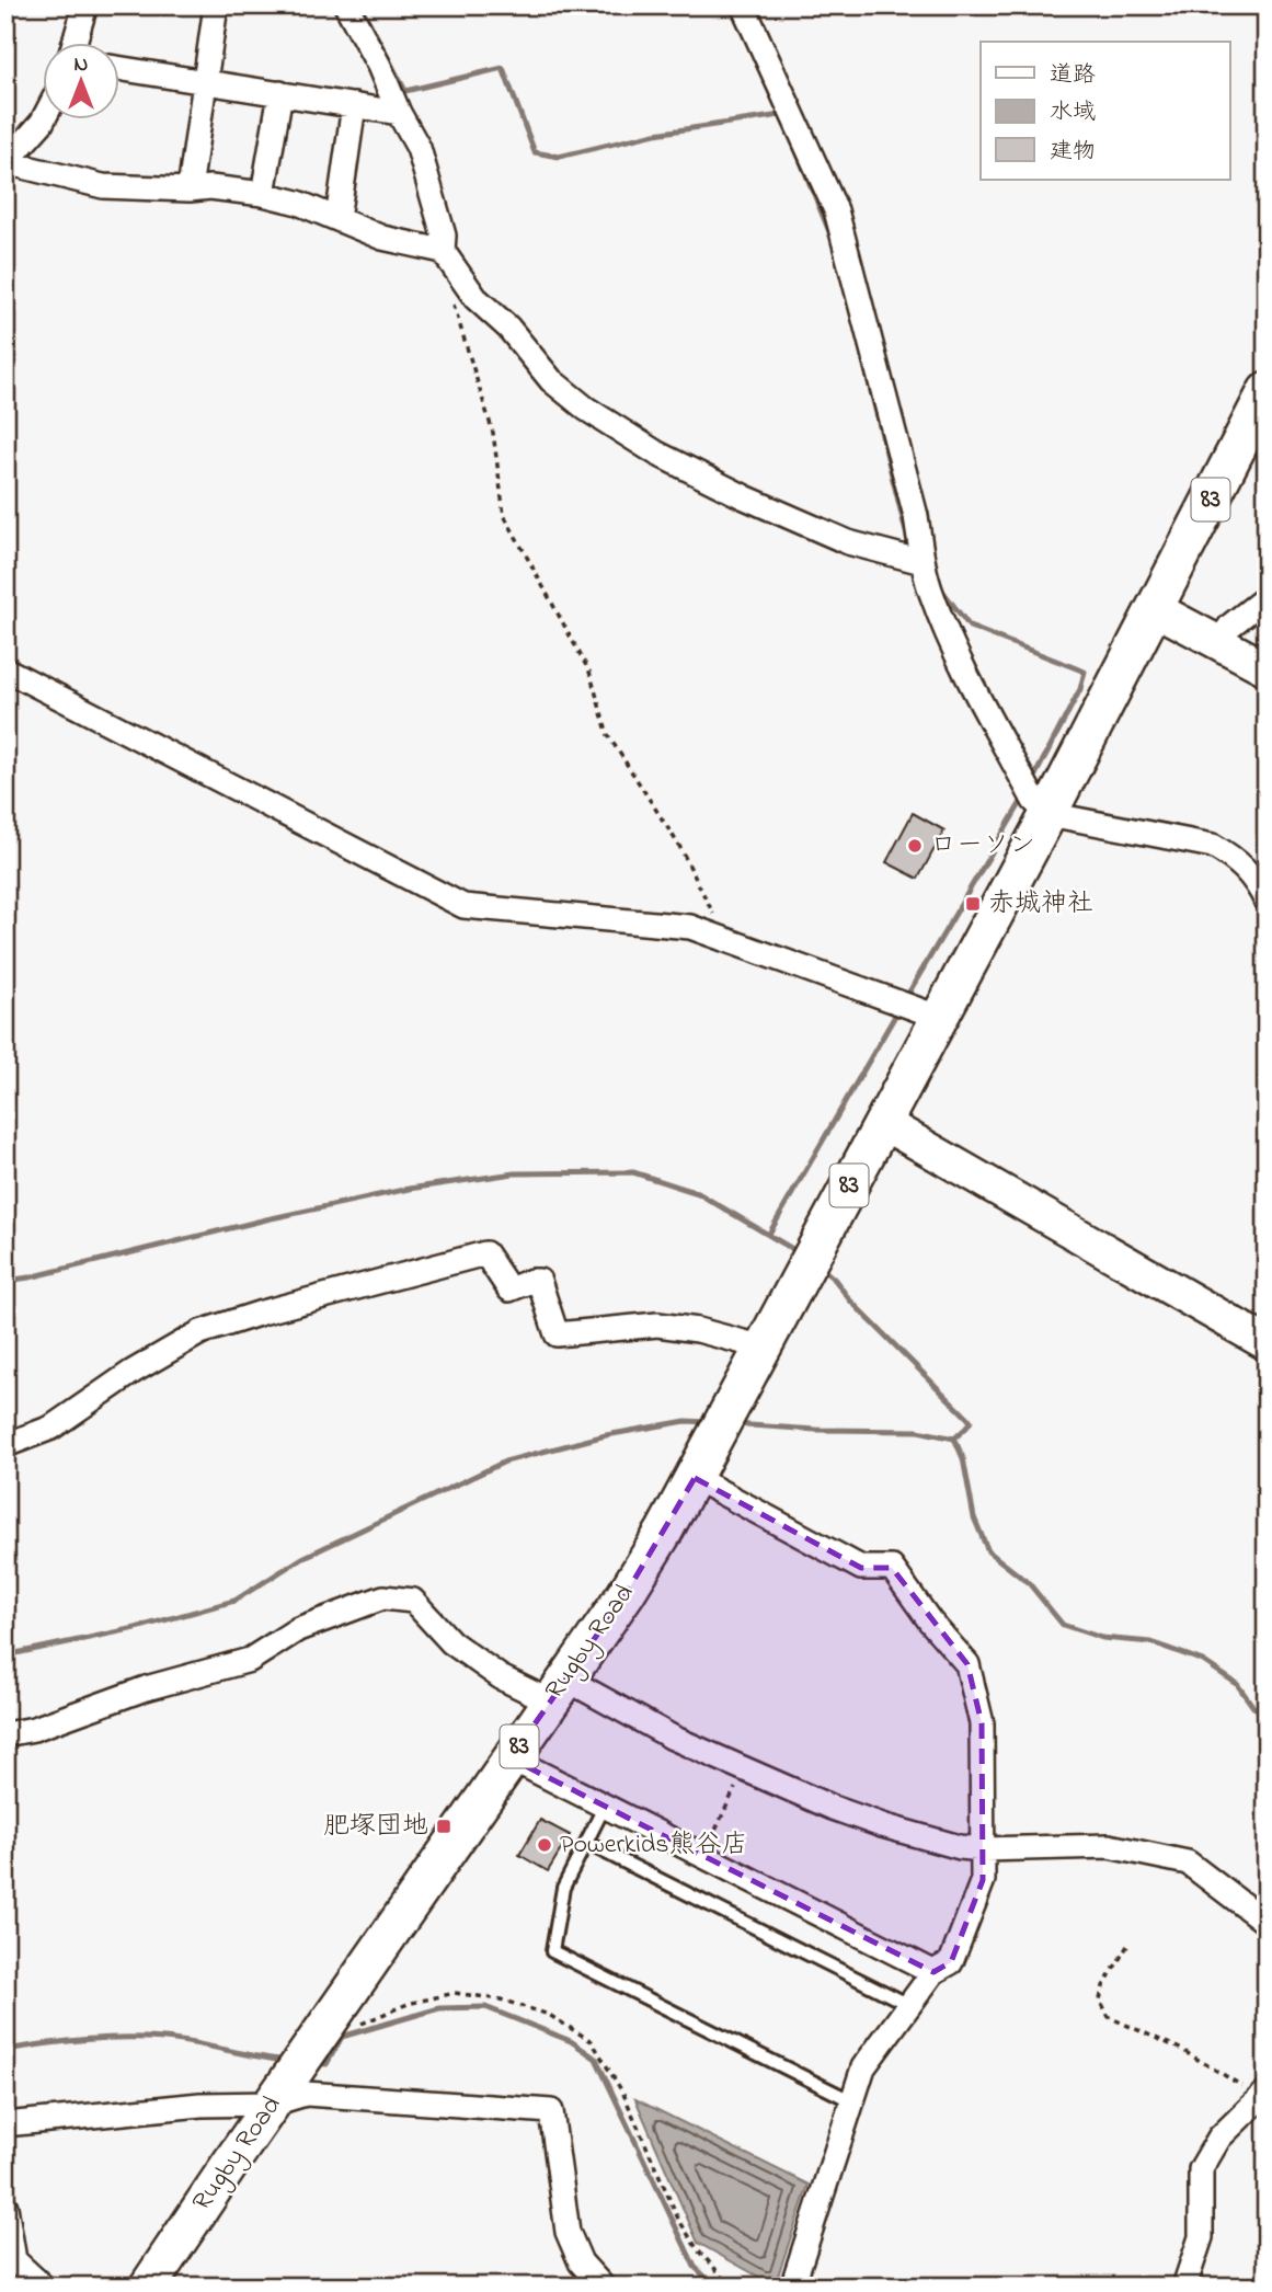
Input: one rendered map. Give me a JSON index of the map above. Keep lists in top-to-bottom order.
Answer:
{
  "streets": {
    "main road": ["83", "Rugby Road"]
  },
  "crossings": [
    ["83", "Rugby Road"]
  ],
  "places": {
    "other": ["ローソン", "Powerkids熊谷店"],
    "transit": ["赤城神社", "肥塚団地"]
  },
  "legend": ["道路", "水域", "建物"],
  "north": "top"
}
